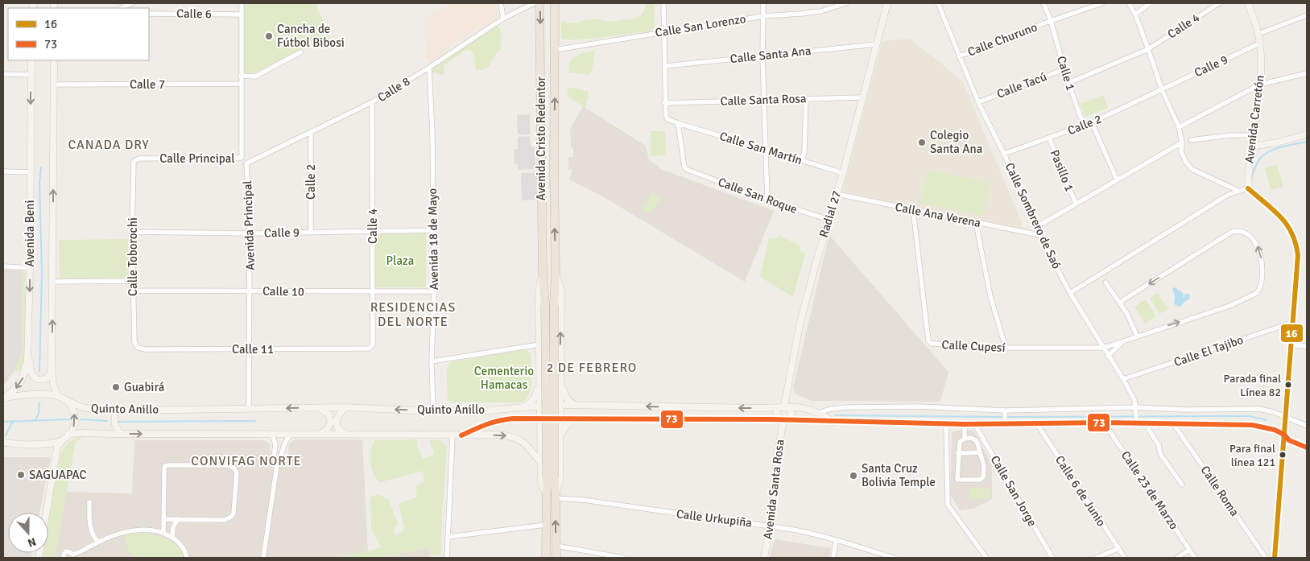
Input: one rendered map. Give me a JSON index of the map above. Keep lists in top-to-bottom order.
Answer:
{
  "streets": {
    "highway": ["Avenida Cristo Redentor"],
    "street": [
      "Calle 6",
      "Calle San Lorenzo",
      "Calle 4",
      "Calle Churuno",
      "Calle Santa Ana",
      "Calle 9",
      "Calle 1",
      "Calle 7",
      "Calle Tacú",
      "Calle 8",
      "Calle Santa Rosa",
      "Avenida Carretón",
      "Calle 2",
      "Calle San Martín",
      "Calle Principal",
      "Pasillo 1",
      "Calle San Roque",
      "Radial 27",
      "Calle Ana Verena",
      "Calle Sombrero de Saó",
      "Avenida Principal",
      "Avenida Beni",
      "Avenida 18 de Mayo",
      "Calle Toborochi",
      "Calle 10",
      "Calle Cupesí",
      "Calle 11",
      "Calle El Tajibo",
      "Quinto Anillo",
      "Avenida Santa Rosa",
      "Calle 23 de Marzo",
      "Calle San Jorge",
      "Calle 6 de Junio",
      "Calle Roma",
      "Calle Urkupiña"
    ]
  },
  "crossings": [
    ["Calle San Lorenzo", "Avenida Cristo Redentor"],
    ["Calle 4", "Calle 9"],
    ["Calle 4", "Calle 8"],
    ["Calle 4", "Calle 10"],
    ["Calle 4", "Calle 11"],
    ["Calle Churuno", "Calle 1"],
    ["Calle Churuno", "Calle Sombrero de Saó"],
    ["Calle Santa Ana", "Radial 27"],
    ["Calle 9", "Avenida Carretón"],
    ["Calle 9", "Calle 2"],
    ["Calle 9", "Avenida Principal"],
    ["Calle 9", "Avenida 18 de Mayo"],
    ["Calle 9", "Calle Toborochi"],
    ["Calle 1", "Calle Tacú"],
    ["Calle 1", "Calle 2"],
    ["Calle 7", "Avenida Beni"],
    ["Calle Tacú", "Calle Sombrero de Saó"],
    ["Calle 8", "Calle 2"],
    ["Calle 8", "Avenida Principal"],
    ["Calle 8", "Avenida 18 de Mayo"],
    ["Calle Santa Rosa", "Radial 27"],
    ["Calle 2", "Pasillo 1"],
    ["Calle 2", "Calle Sombrero de Saó"],
    ["Avenida Cristo Redentor", "Quinto Anillo"],
    ["Avenida Cristo Redentor", "Calle Urkupiña"],
    ["Calle San Martín", "Calle San Roque"],
    ["Calle San Martín", "Radial 27"],
    ["Calle Principal", "Calle Toborochi"],
    ["Calle San Roque", "Radial 27"],
    ["Radial 27", "Calle Ana Verena"],
    ["Radial 27", "Quinto Anillo"],
    ["Radial 27", "Avenida Santa Rosa"],
    ["Calle Ana Verena", "Calle Sombrero de Saó"],
    ["Calle Ana Verena", "Calle Cupesí"],
    ["Calle Sombrero de Saó", "Calle Cupesí"],
    ["Calle Sombrero de Saó", "Calle El Tajibo"],
    ["Calle Sombrero de Saó", "Quinto Anillo"],
    ["Avenida Principal", "Calle 10"],
    ["Avenida Principal", "Calle 11"],
    ["Avenida Principal", "Quinto Anillo"],
    ["Avenida Beni", "Quinto Anillo"],
    ["Avenida 18 de Mayo", "Calle 10"],
    ["Avenida 18 de Mayo", "Quinto Anillo"],
    ["Calle Toborochi", "Calle 10"],
    ["Calle Toborochi", "Calle 11"],
    ["Quinto Anillo", "Avenida Santa Rosa"],
    ["Quinto Anillo", "Calle 23 de Marzo"],
    ["Quinto Anillo", "Calle San Jorge"],
    ["Quinto Anillo", "Calle 6 de Junio"],
    ["Quinto Anillo", "Calle Roma"],
    ["Avenida Santa Rosa", "Calle Urkupiña"]
  ],
  "districts": [
    "CANADA DRY",
    "RESIDENCIAS DEL NORTE",
    "2 DE FEBRERO",
    "CONVIFAG NORTE"
  ],
  "parks": ["Plaza", "Cementerio Hamacas"],
  "places": [
    "Cancha de Fútbol Bibosi",
    "Colegio Santa Ana",
    "Parada final Línea 82",
    "Guabirá",
    "Para final línea 121",
    "SAGUAPAC",
    "Santa Cruz Bolivia Temple"
  ],
  "lines": ["transit line 16", "transit line 73"],
  "legend": ["16", "73"],
  "north": "bottom"
}
